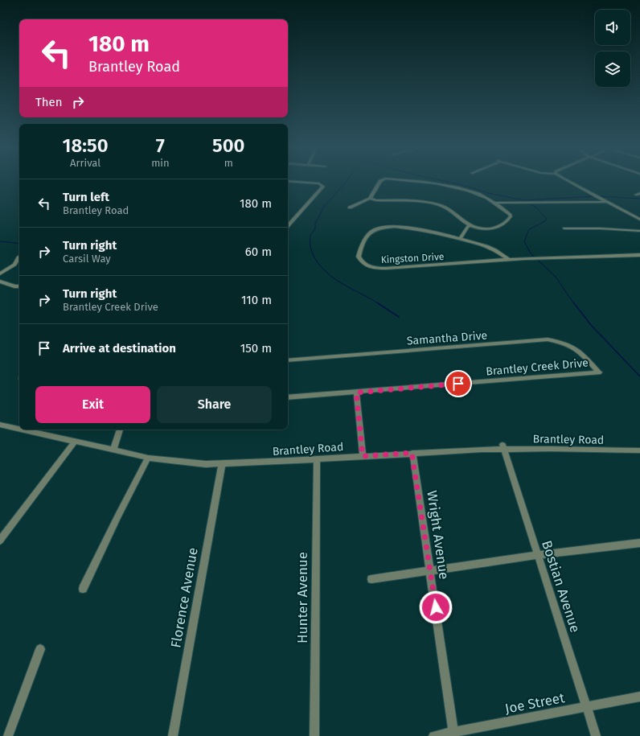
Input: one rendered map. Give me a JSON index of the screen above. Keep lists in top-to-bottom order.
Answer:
{
  "streets": {
    "street": [
      "Kingston Drive",
      "Samantha Drive",
      "Brantley Creek Drive",
      "Brantley Road",
      "Wright Avenue",
      "Bostian Avenue",
      "Florence Avenue",
      "Hunter Avenue",
      "Joe Street"
    ]
  },
  "crossings": [
    ["Samantha Drive", "Brantley Creek Drive"],
    ["Brantley Road", "Wright Avenue"],
    ["Brantley Road", "Bostian Avenue"],
    ["Brantley Road", "Florence Avenue"],
    ["Brantley Road", "Hunter Avenue"],
    ["Wright Avenue", "Joe Street"],
    ["Bostian Avenue", "Joe Street"]
  ],
  "page": {
    "turn": ["180 m", "Brantley Road"],
    "then": "Then",
    "eta": [
      "18:50",
      "Arrival",
      "7",
      "min",
      "500",
      "m"
    ],
    "list": [
      {
        "name": "Turn left",
        "note": "Brantley Road",
        "value": "180 m"
      },
      {
        "name": "Turn right",
        "note": "Carsil Way",
        "value": "60 m"
      },
      {
        "name": "Turn right",
        "note": "Brantley Creek Drive",
        "value": "110 m"
      },
      {
        "name": "Arrive at destination",
        "value": "150 m"
      }
    ],
    "buttons": ["Exit", "Share"]
  }
}
